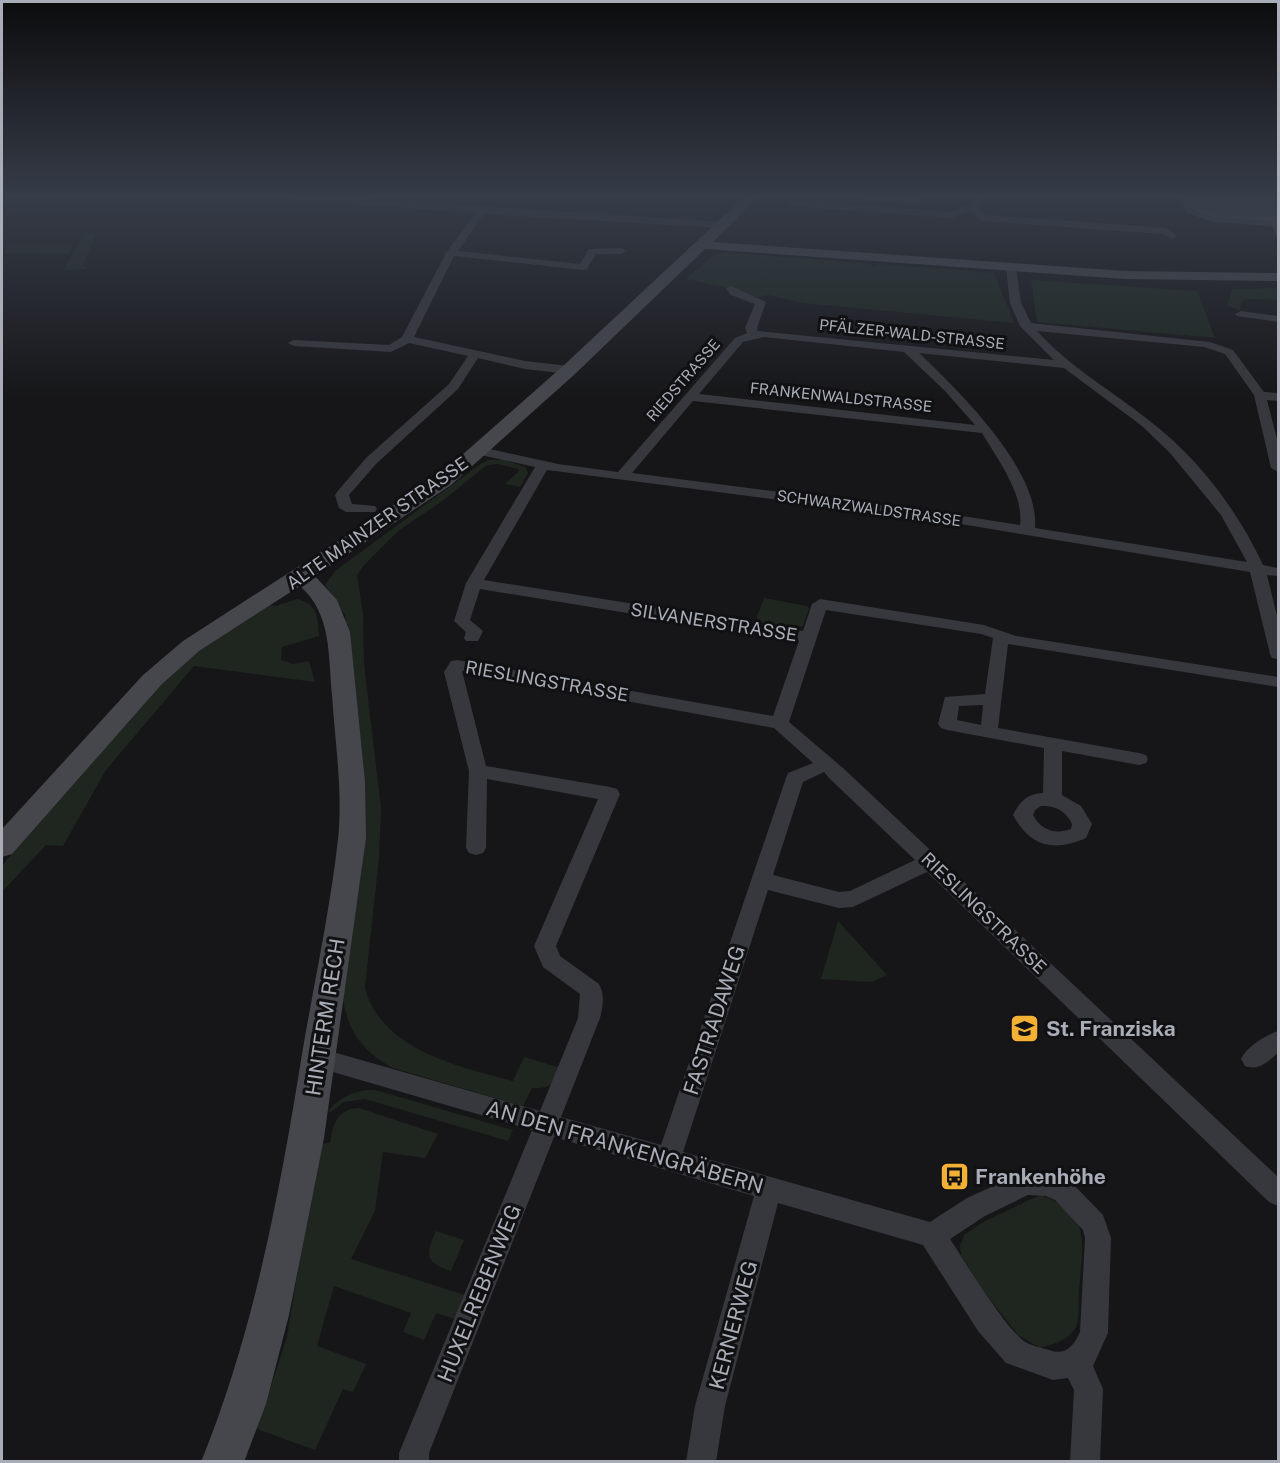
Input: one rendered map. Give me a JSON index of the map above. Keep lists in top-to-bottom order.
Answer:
{
  "streets": {
    "street": [
      "PFÄLZER-WALD-STRASSE",
      "RIEDSTRASSE",
      "FRANKENWALDSTRASSE",
      "SCHWARZWALDSTRASSE",
      "ALTE MAINZER STRASSE",
      "SILVANERSTRASSE",
      "RIESLINGSTRASSE",
      "HINTERM RECH",
      "FASTRADAWEG",
      "AN DEN FRANKENGRÄBERN",
      "HUXELREBENWEG",
      "KERNERWEG"
    ]
  },
  "crossings": [
    ["PFÄLZER-WALD-STRASSE", "RIEDSTRASSE"],
    ["RIEDSTRASSE", "FRANKENWALDSTRASSE"],
    ["RIEDSTRASSE", "SCHWARZWALDSTRASSE"],
    ["SCHWARZWALDSTRASSE", "ALTE MAINZER STRASSE"],
    ["ALTE MAINZER STRASSE", "HINTERM RECH"],
    ["RIESLINGSTRASSE", "FASTRADAWEG"],
    ["HINTERM RECH", "AN DEN FRANKENGRÄBERN"],
    ["FASTRADAWEG", "AN DEN FRANKENGRÄBERN"],
    ["AN DEN FRANKENGRÄBERN", "HUXELREBENWEG"],
    ["AN DEN FRANKENGRÄBERN", "KERNERWEG"]
  ],
  "places": {
    "school or university": ["St. Franziska"],
    "bus stop": ["Frankenhöhe"]
  }
}
